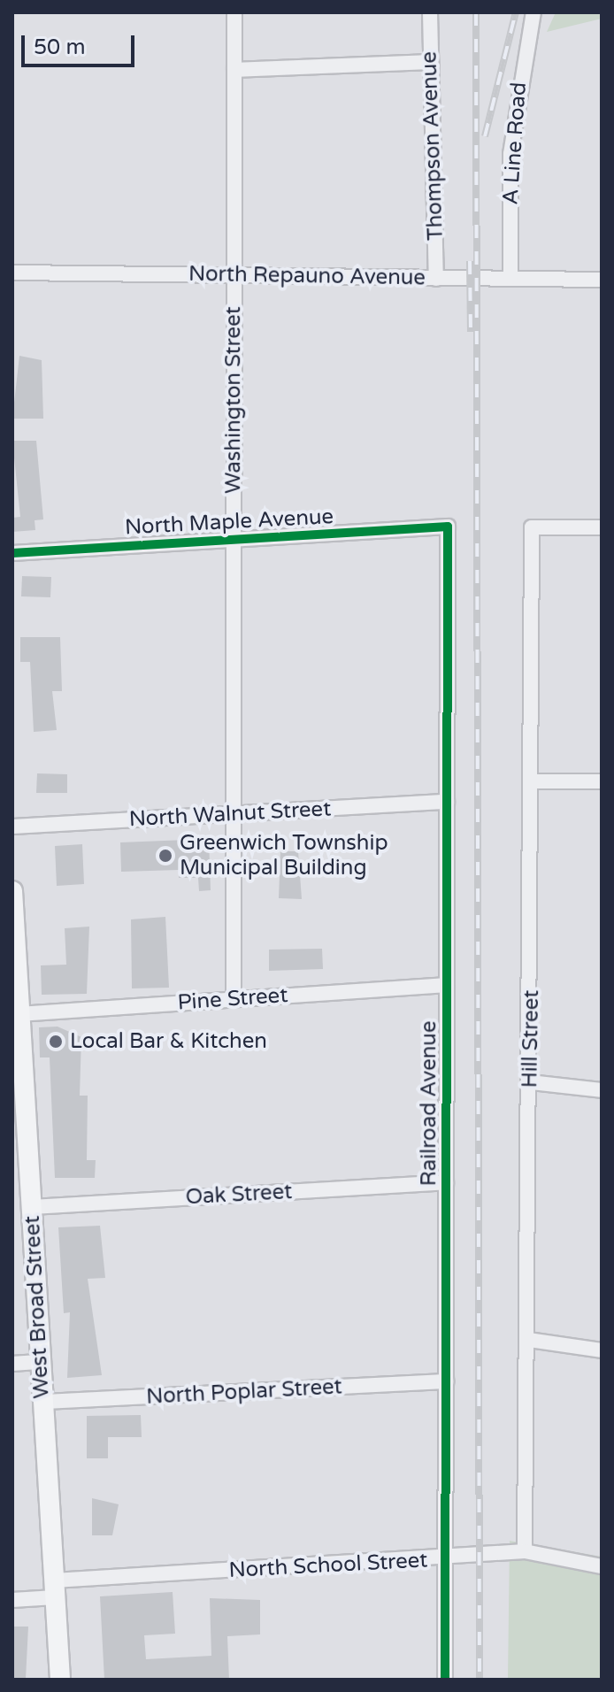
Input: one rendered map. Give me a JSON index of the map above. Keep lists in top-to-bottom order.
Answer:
{
  "streets": {
    "main road": ["West Broad Street"],
    "street": [
      "A Line Road",
      "Thompson Avenue",
      "North Repauno Avenue",
      "Washington Street",
      "North Maple Avenue",
      "North Walnut Street",
      "Pine Street",
      "Hill Street",
      "Railroad Avenue",
      "Oak Street",
      "North Poplar Street",
      "North School Street"
    ]
  },
  "crossings": [
    ["A Line Road", "North Repauno Avenue"],
    ["Thompson Avenue", "North Repauno Avenue"],
    ["North Repauno Avenue", "Washington Street"],
    ["Washington Street", "North Maple Avenue"],
    ["Washington Street", "North Walnut Street"],
    ["Washington Street", "Pine Street"],
    ["North Maple Avenue", "Railroad Avenue"],
    ["North Walnut Street", "Railroad Avenue"],
    ["Pine Street", "Railroad Avenue"],
    ["Pine Street", "West Broad Street"],
    ["Hill Street", "North School Street"],
    ["Railroad Avenue", "Oak Street"],
    ["Railroad Avenue", "North Poplar Street"],
    ["Railroad Avenue", "North School Street"],
    ["Oak Street", "West Broad Street"],
    ["West Broad Street", "North Poplar Street"],
    ["West Broad Street", "North School Street"]
  ],
  "places": ["Greenwich Township Municipal Building", "Local Bar & Kitchen"],
  "scale_bar": "50 m"
}
